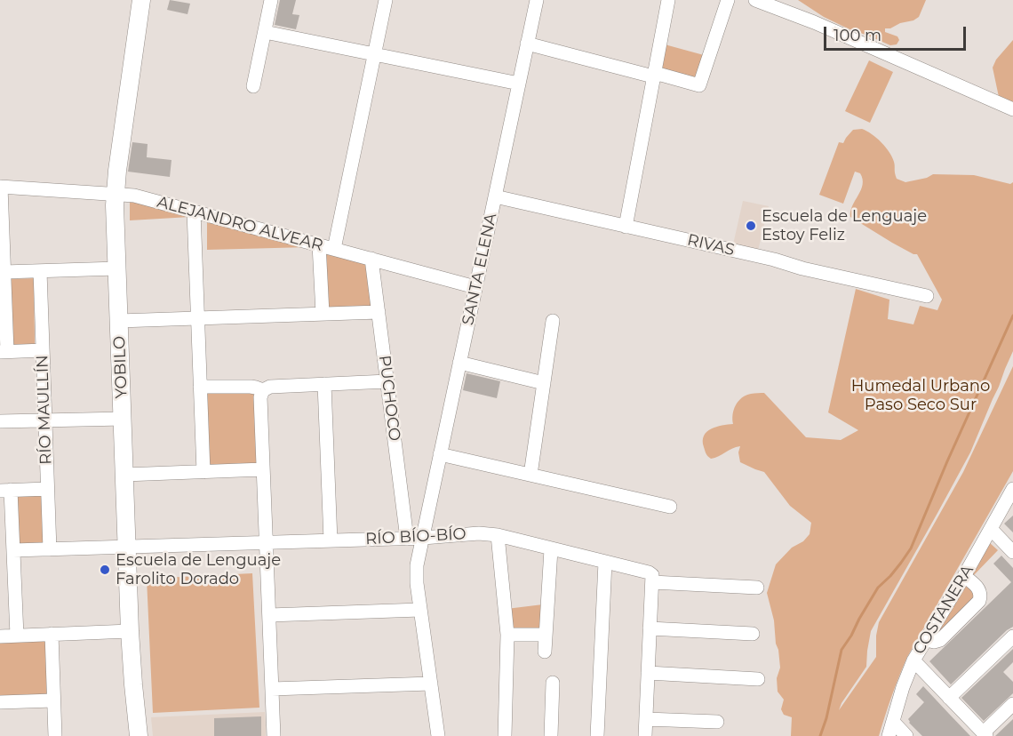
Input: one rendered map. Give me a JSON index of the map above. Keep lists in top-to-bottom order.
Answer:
{
  "streets": {
    "main road": ["YOBILO"],
    "street": [
      "ALEJANDRO ALVEAR",
      "RIVAS",
      "SANTA ELENA",
      "PUCHOCO",
      "RÍO MAULLÍN",
      "RÍO BÍO-BÍO",
      "COSTANERA"
    ]
  },
  "crossings": [
    ["ALEJANDRO ALVEAR", "SANTA ELENA"],
    ["ALEJANDRO ALVEAR", "YOBILO"],
    ["ALEJANDRO ALVEAR", "PUCHOCO"],
    ["RIVAS", "SANTA ELENA"],
    ["SANTA ELENA", "RÍO BÍO-BÍO"],
    ["YOBILO", "RÍO BÍO-BÍO"],
    ["PUCHOCO", "RÍO BÍO-BÍO"],
    ["RÍO MAULLÍN", "RÍO BÍO-BÍO"]
  ],
  "parks": ["Humedal Urbano Paso Seco Sur"],
  "places": ["Escuela de Lenguaje Estoy Feliz", "Escuela de Lenguaje Farolito Dorado"],
  "scale_bar": "100 m"
}
